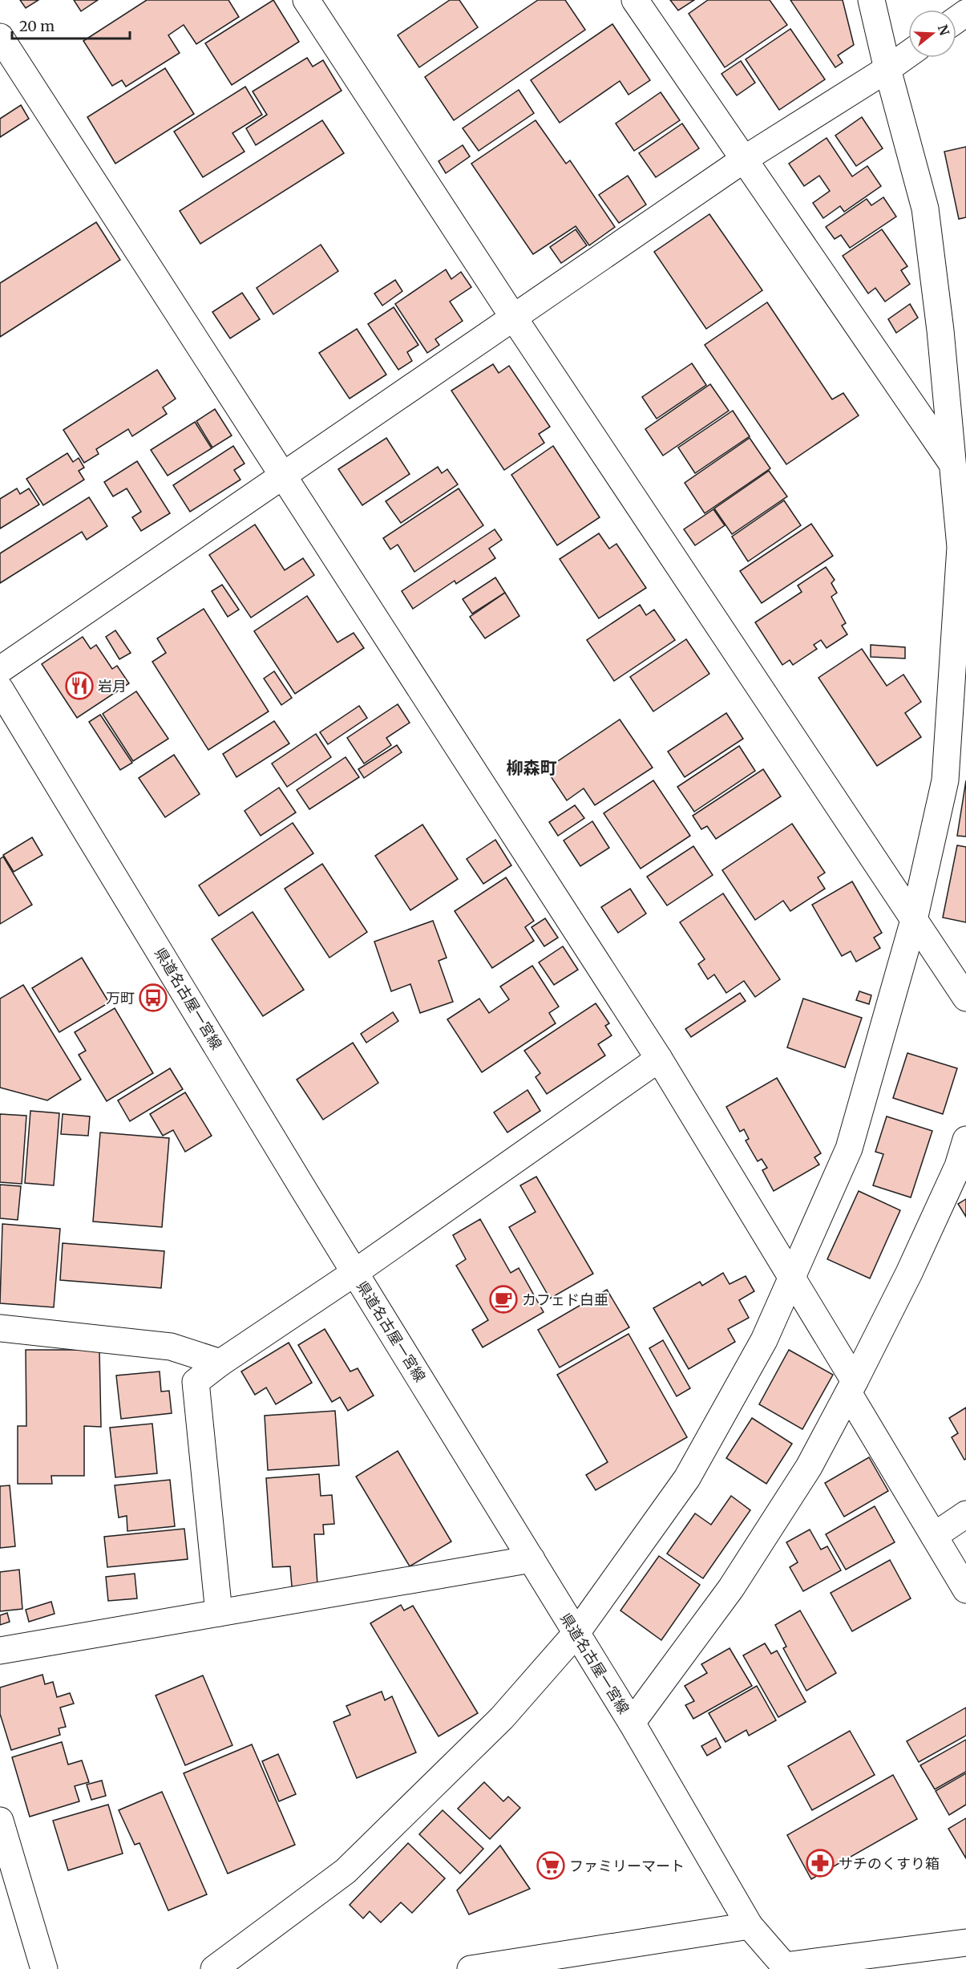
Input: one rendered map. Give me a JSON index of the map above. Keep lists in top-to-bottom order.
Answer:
{
  "streets": {
    "street": ["県道名古屋一宮線"]
  },
  "districts": ["柳森町"],
  "places": {
    "restaurant": ["岩月"],
    "bus stop": ["万町"],
    "cafe": ["カフェド白亜"],
    "pharmacy": ["サチのくすり箱"],
    "supermarket": ["ファミリーマート"]
  },
  "scale_bar": "20 m",
  "north": "right"
}
